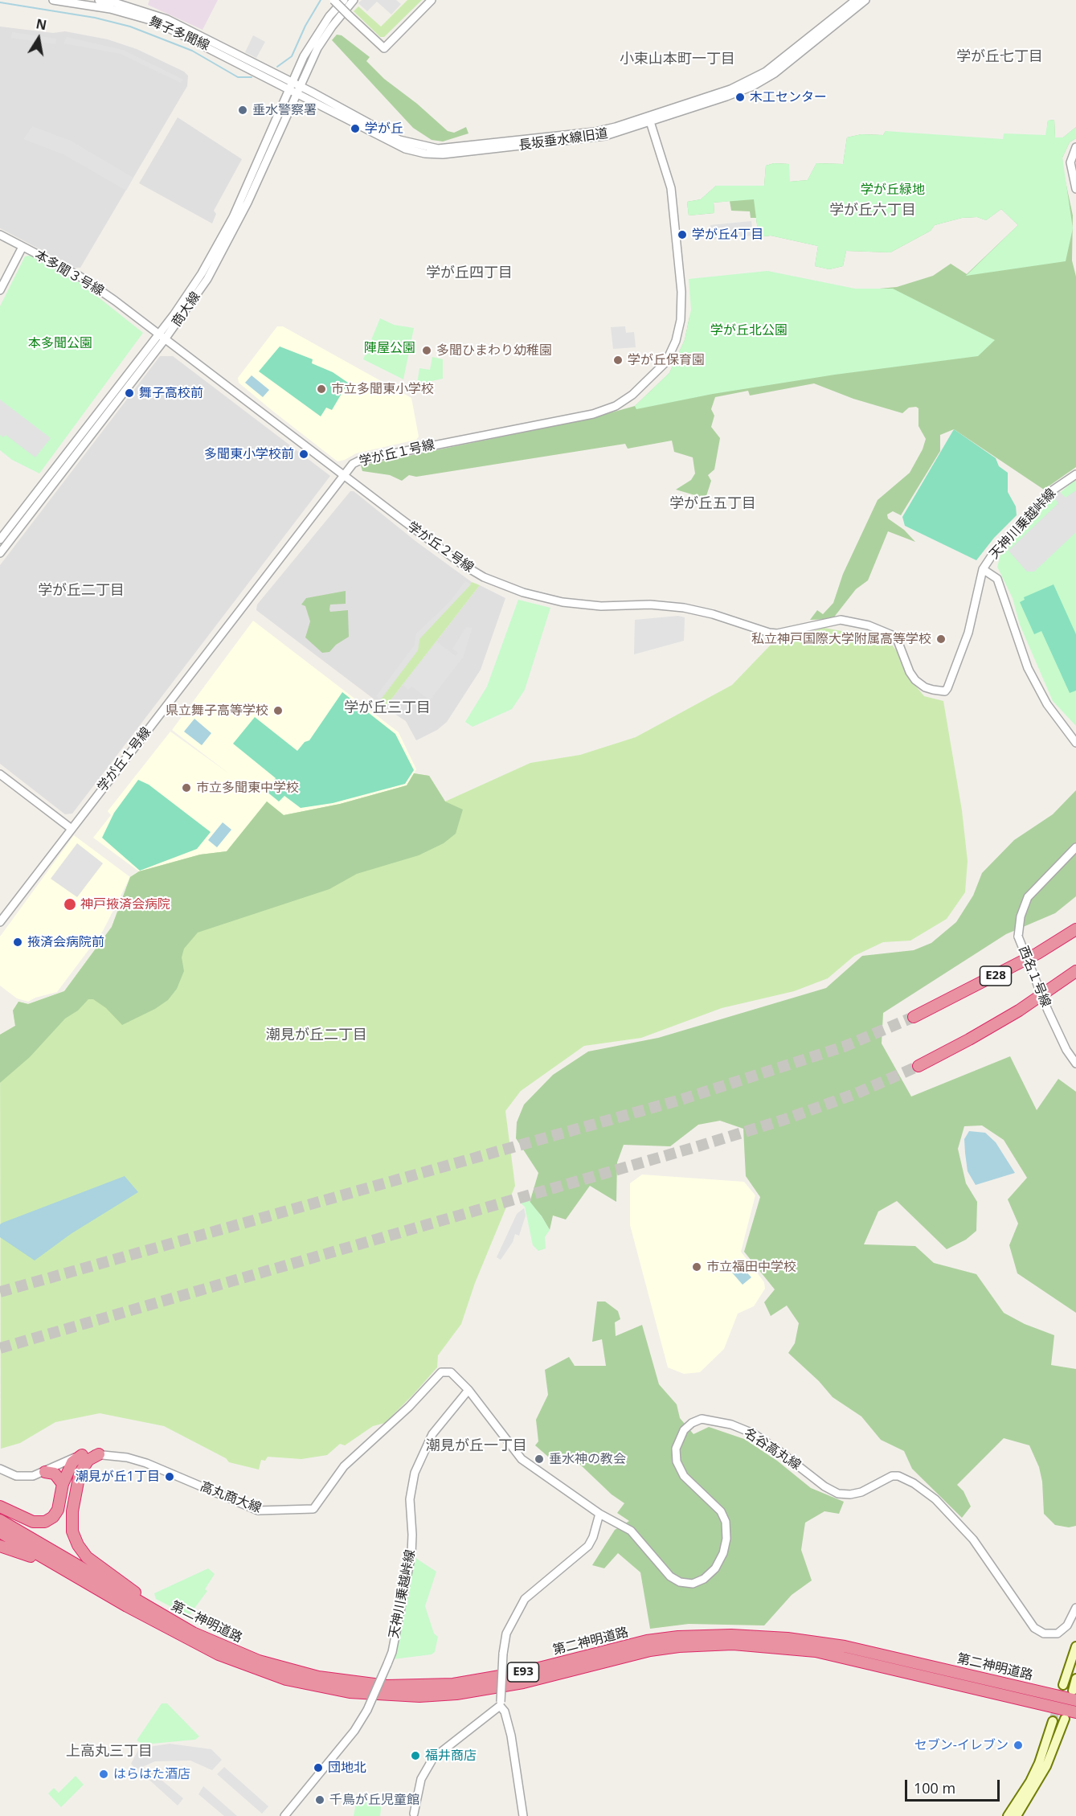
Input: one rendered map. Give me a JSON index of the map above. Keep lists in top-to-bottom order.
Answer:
{
  "streets": {
    "highway": ["E28", "第二神明道路", "E93"],
    "street": [
      "舞子多聞線",
      "長坂垂水線旧道",
      "本多聞３号線",
      "商大線",
      "学が丘１号線",
      "天神川乗越峠線",
      "学が丘２号線",
      "西名１号線",
      "名谷高丸線",
      "高丸商大線"
    ]
  },
  "crossings": [
    ["舞子多聞線", "長坂垂水線旧道"],
    ["舞子多聞線", "商大線"],
    ["長坂垂水線旧道", "商大線"],
    ["長坂垂水線旧道", "学が丘１号線"],
    ["本多聞３号線", "商大線"],
    ["本多聞３号線", "学が丘２号線"],
    ["商大線", "学が丘２号線"],
    ["学が丘１号線", "学が丘２号線"],
    ["天神川乗越峠線", "学が丘２号線"],
    ["天神川乗越峠線", "高丸商大線"]
  ],
  "districts": [
    "学が丘七丁目",
    "小束山本町一丁目",
    "学が丘六丁目",
    "学が丘四丁目",
    "学が丘五丁目",
    "学が丘二丁目",
    "学が丘三丁目",
    "潮見が丘二丁目",
    "潮見が丘一丁目",
    "上高丸三丁目"
  ],
  "parks": [
    "学が丘緑地",
    "学が丘北公園",
    "本多聞公園",
    "陣屋公園"
  ],
  "places": [
    "木工センター",
    "垂水警察署",
    "学が丘",
    "学が丘4丁目",
    "多聞ひまわり幼稚園",
    "学が丘保育園",
    "市立多聞東小学校",
    "舞子高校前",
    "多聞東小学校前",
    "私立神戸国際大学附属高等学校",
    "県立舞子高等学校",
    "市立多聞東中学校",
    "神戸掖済会病院",
    "掖済会病院前",
    "市立福田中学校",
    "垂水神の教会",
    "潮見が丘1丁目",
    "セブン-イレブン",
    "福井商店",
    "団地北",
    "はらはた酒店",
    "千鳥が丘児童館"
  ],
  "scale_bar": "100 m",
  "north": "top"
}
